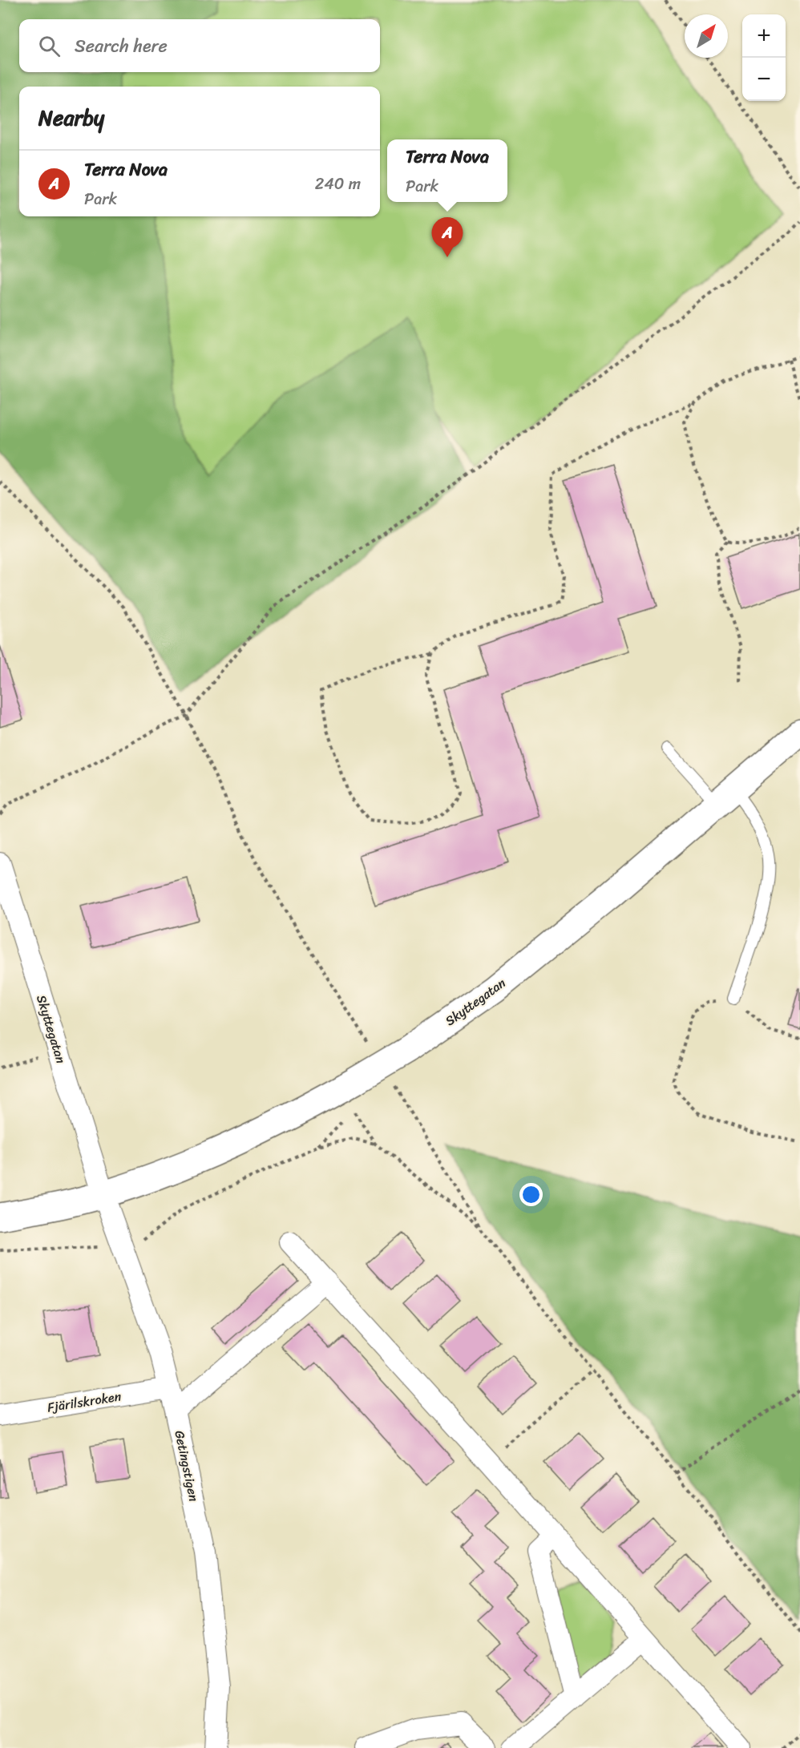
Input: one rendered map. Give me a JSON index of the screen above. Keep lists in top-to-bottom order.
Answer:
{
  "streets": {
    "street": ["Skyttegatan", "Fjärilskroken", "Getingstigen"]
  },
  "crossings": [
    ["Skyttegatan", "Getingstigen"],
    ["Fjärilskroken", "Getingstigen"]
  ],
  "north": "top right",
  "page": {
    "map_buttons": ["+", "−"],
    "search": "Search here",
    "heading": "Nearby",
    "popup": ["Terra Nova", "Park"],
    "list": [
      {
        "mark": "A",
        "name": "Terra Nova",
        "note": "Park",
        "value": "240 m"
      }
    ],
    "pins": "A"
  }
}
